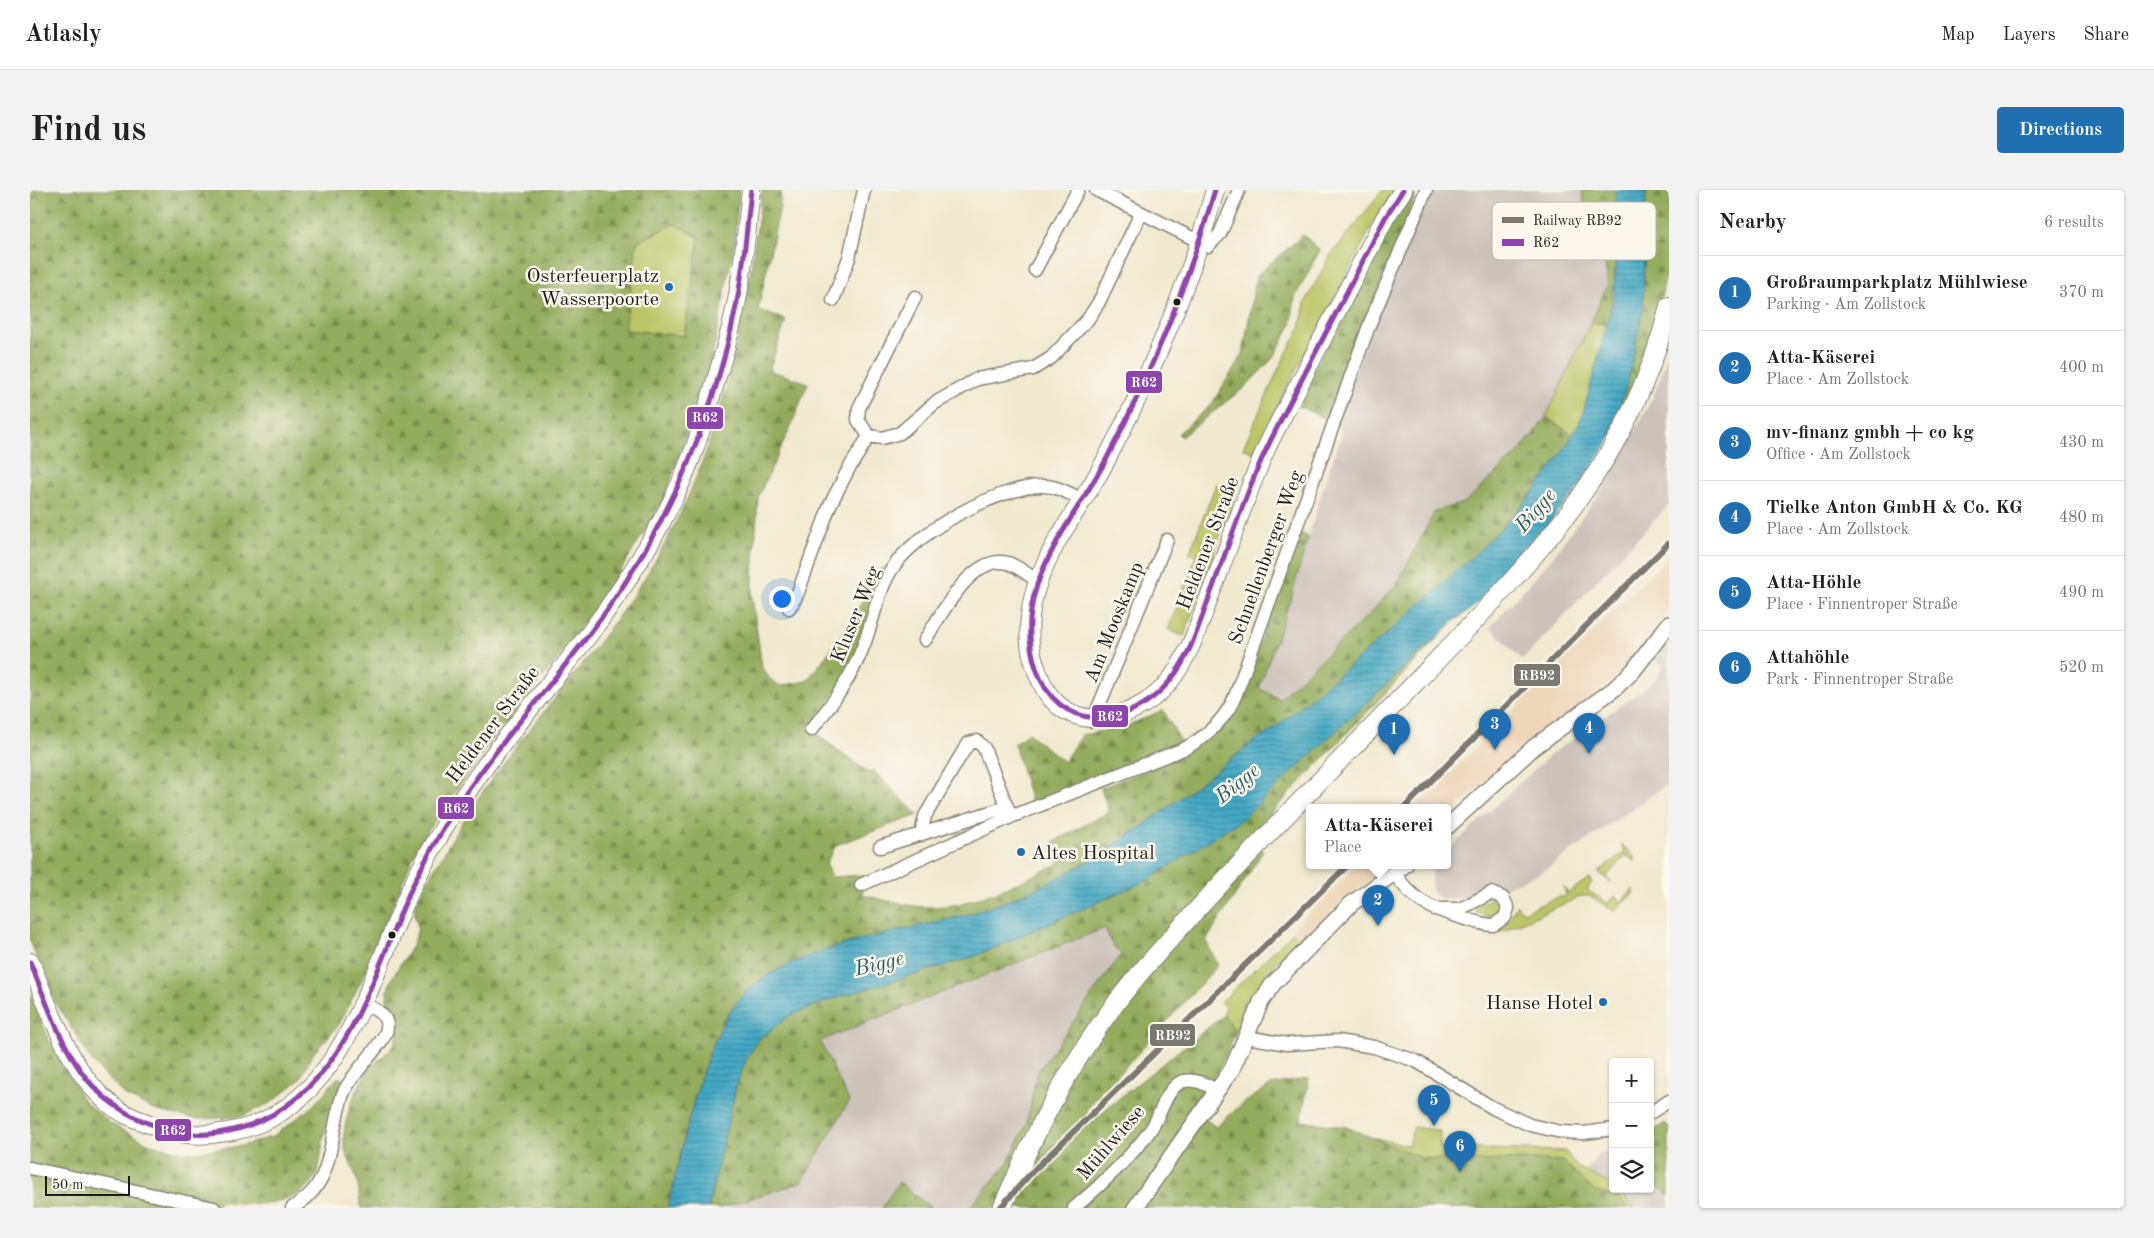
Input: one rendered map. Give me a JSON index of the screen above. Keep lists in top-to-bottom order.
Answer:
{
  "streets": {
    "main road": ["Heldener Straße"],
    "street": [
      "Schnellenberger Weg",
      "Kluser Weg",
      "Am Mooskamp",
      "Mühlwiese"
    ]
  },
  "crossings": [
    ["Heldener Straße", "Kluser Weg"],
    ["Heldener Straße", "Am Mooskamp"]
  ],
  "water": ["Bigge"],
  "places": ["Osterfeuerplatz Wasserpoorte", "Altes Hospital", "Hanse Hotel"],
  "lines": ["transit line R62", "rail line RB92"],
  "legend": ["Railway RB92", "R62"],
  "scale_bar": "50 m",
  "page": {
    "header": "Atlasly",
    "nav": ["Map", "Layers", "Share"],
    "buttons": "Directions",
    "title": "Find us",
    "heading": ["Nearby", "6 results"],
    "list": [
      {
        "mark": "1",
        "name": "Großraumparkplatz Mühlwiese",
        "note": "Parking · Am Zollstock",
        "value": "370 m"
      },
      {
        "mark": "2",
        "name": "Atta-Käserei",
        "note": "Place · Am Zollstock",
        "value": "400 m"
      },
      {
        "mark": "3",
        "name": "mv-finanz gmbh + co kg",
        "note": "Office · Am Zollstock",
        "value": "430 m"
      },
      {
        "mark": "4",
        "name": "Tielke Anton GmbH & Co. KG",
        "note": "Place · Am Zollstock",
        "value": "480 m"
      },
      {
        "mark": "5",
        "name": "Atta-Höhle",
        "note": "Place · Finnentroper Straße",
        "value": "490 m"
      },
      {
        "mark": "6",
        "name": "Attahöhle",
        "note": "Park · Finnentroper Straße",
        "value": "520 m"
      }
    ],
    "pins": [
      "3",
      "4",
      "1",
      "2",
      "5",
      "6"
    ],
    "popup": ["Atta-Käserei", "Place"],
    "map_buttons": ["+", "−"],
    "scale": "50 m"
  }
}
